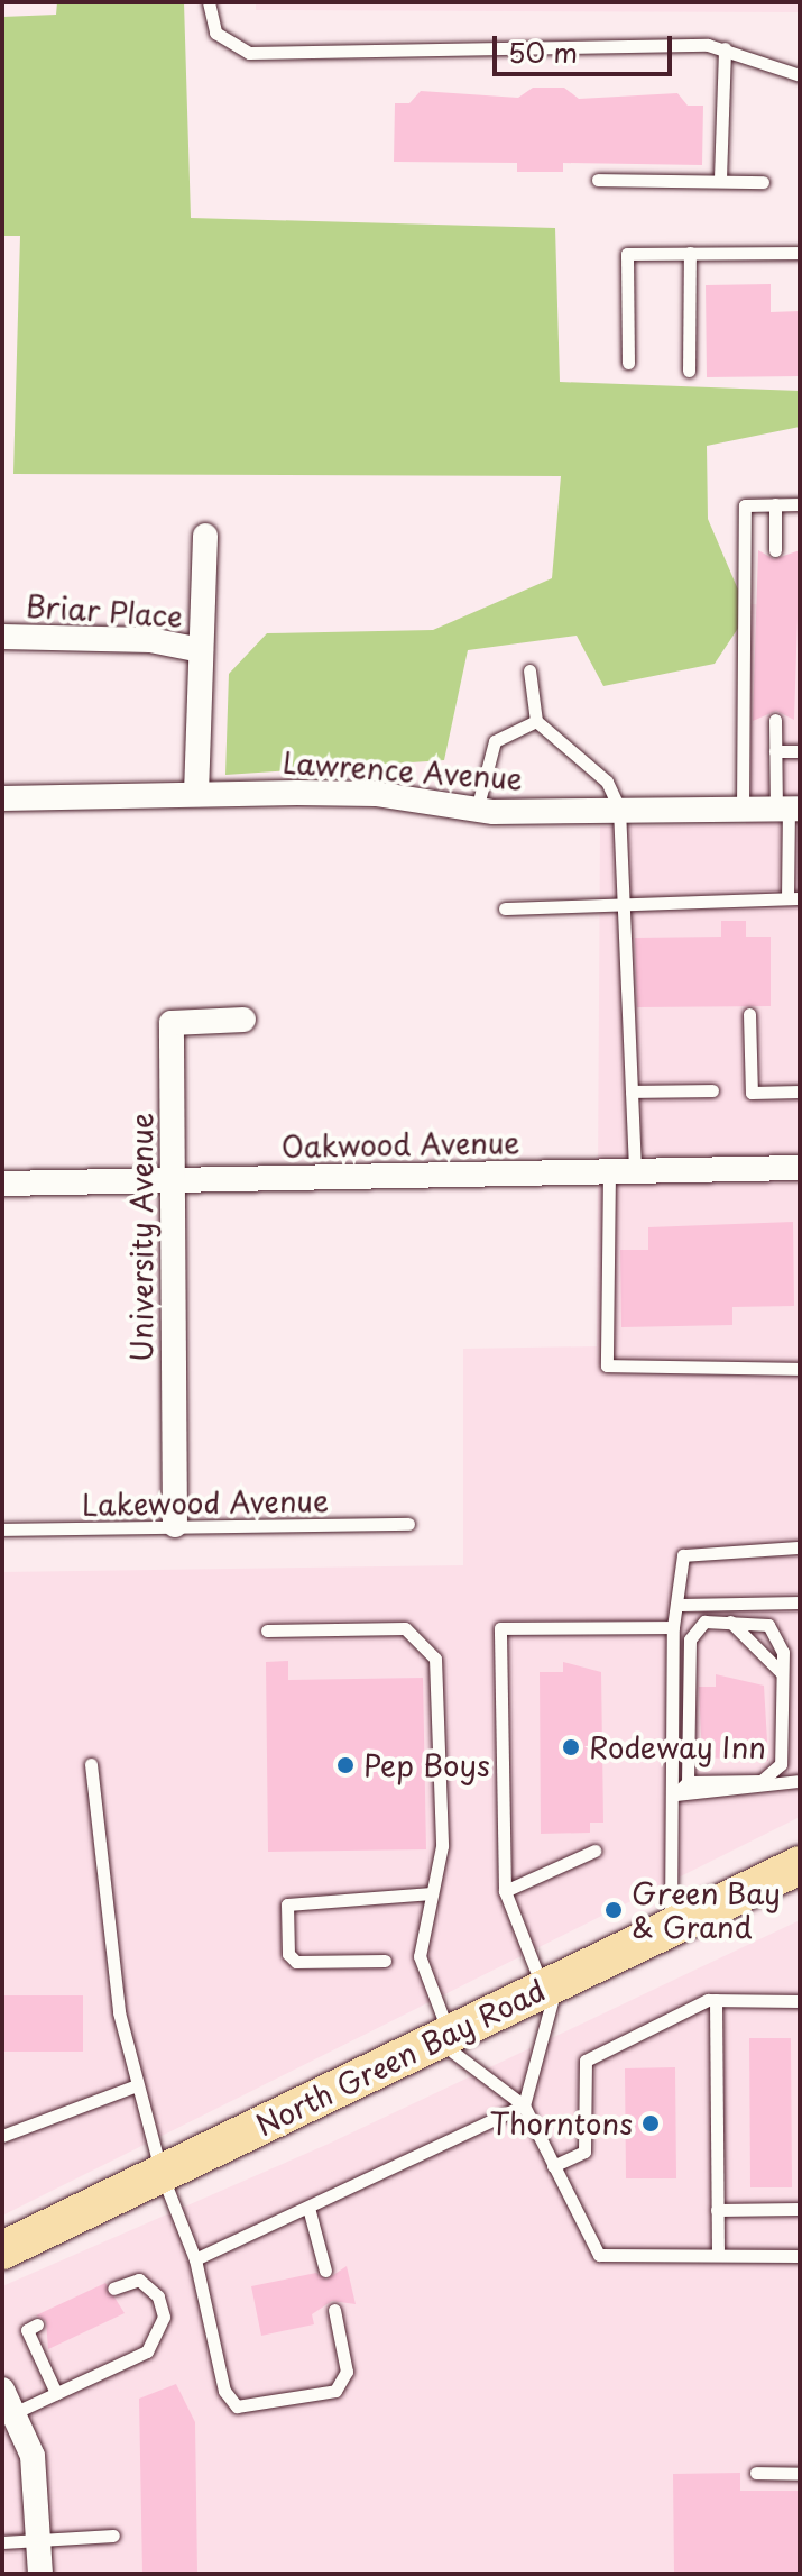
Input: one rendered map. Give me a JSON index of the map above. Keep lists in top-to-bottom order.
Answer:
{
  "streets": {
    "main road": ["North Green Bay Road"],
    "street": [
      "Briar Place",
      "Lawrence Avenue",
      "Oakwood Avenue",
      "University Avenue"
    ],
    "lane": ["Lakewood Avenue"]
  },
  "crossings": [
    ["Oakwood Avenue", "University Avenue"],
    ["University Avenue", "Lakewood Avenue"]
  ],
  "places": [
    "Rodeway Inn",
    "Pep Boys",
    "Green Bay & Grand",
    "Thorntons"
  ],
  "scale_bar": "50 m"
}
